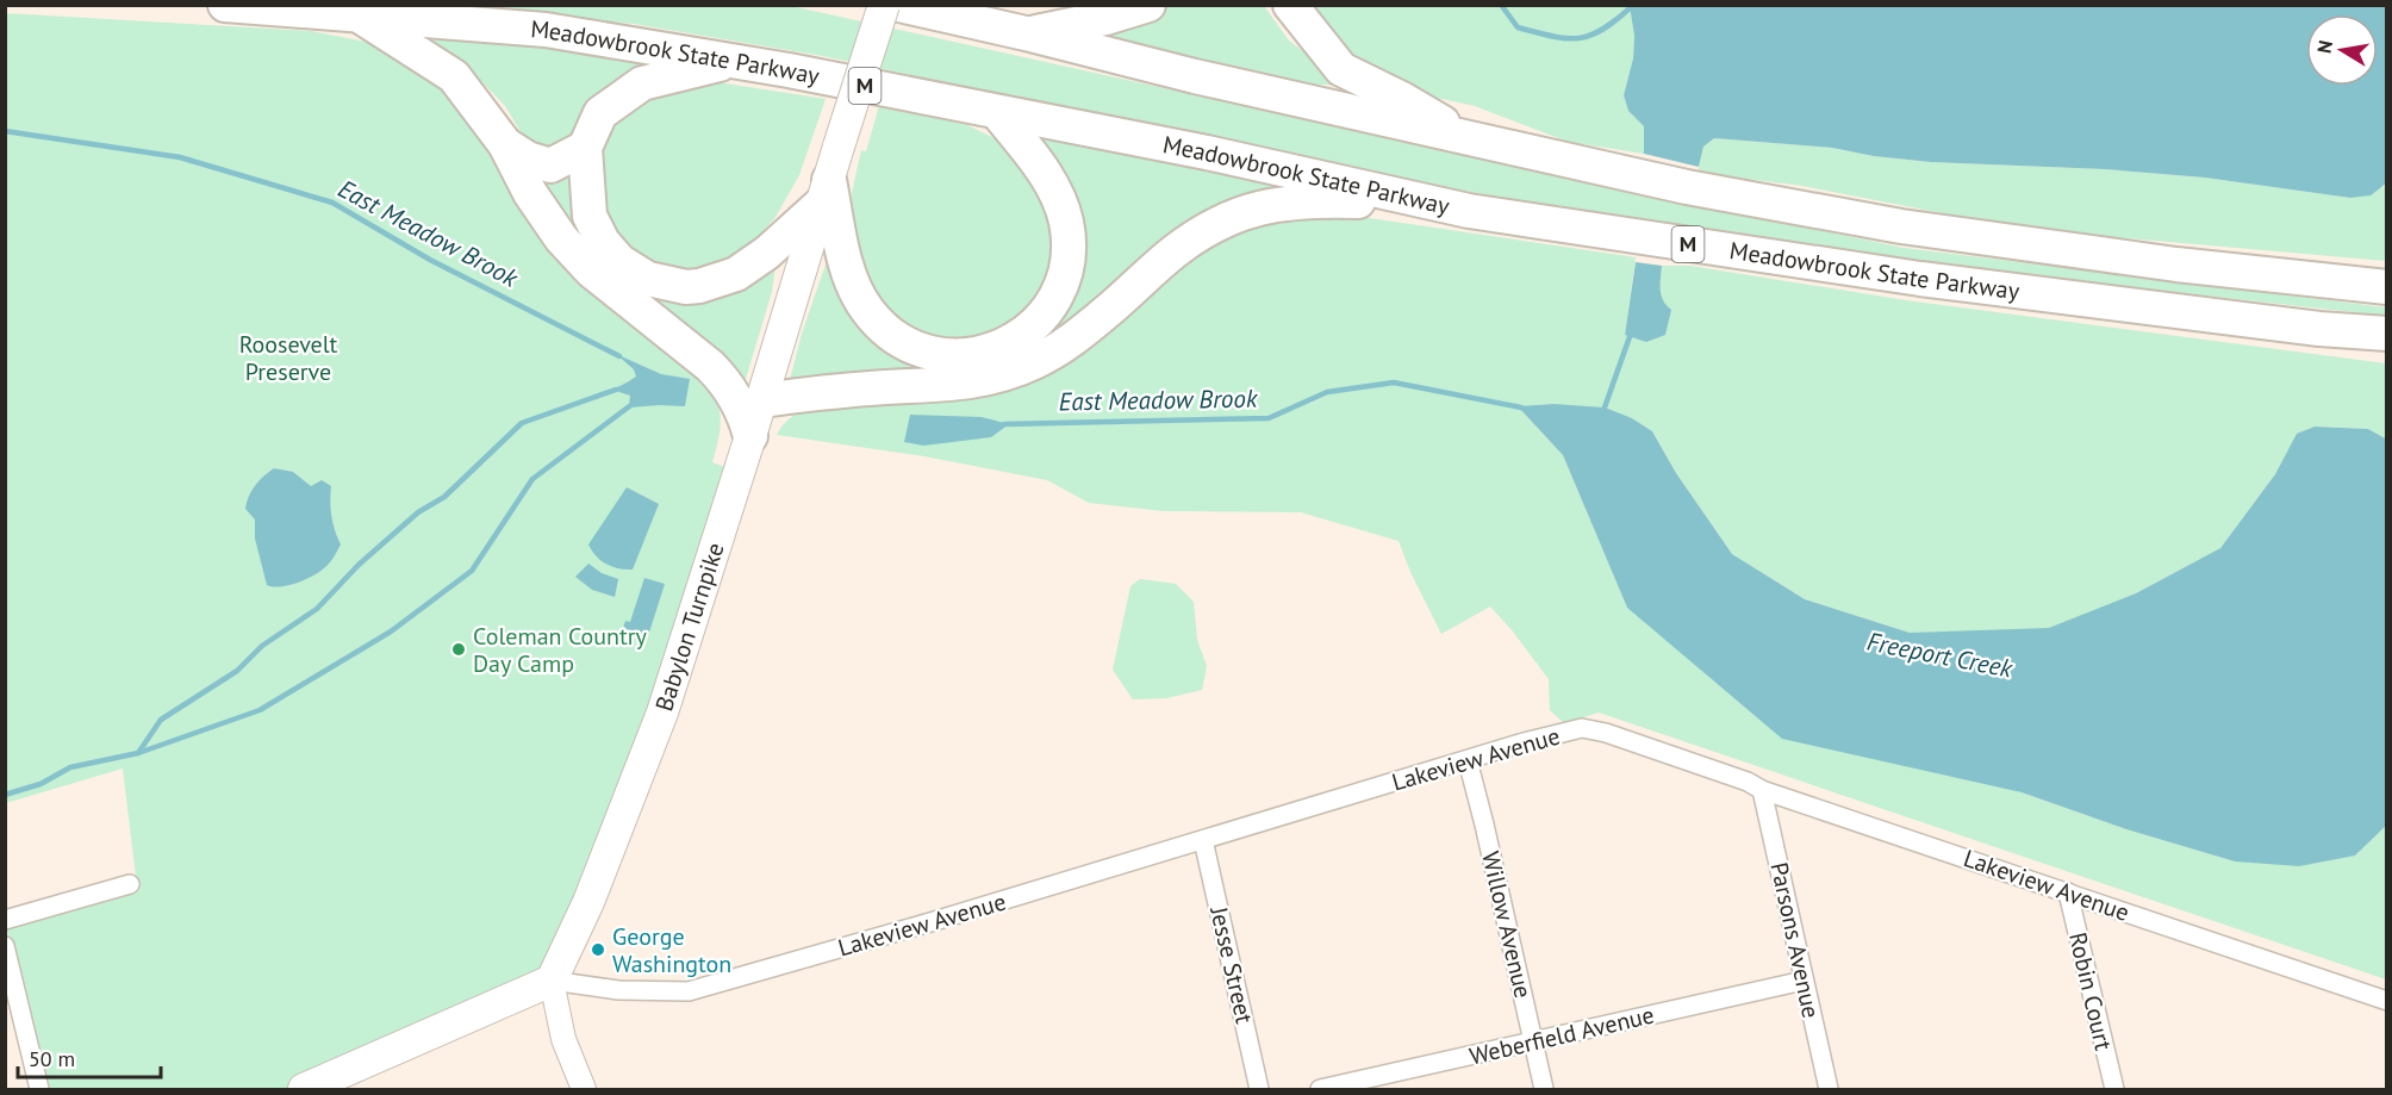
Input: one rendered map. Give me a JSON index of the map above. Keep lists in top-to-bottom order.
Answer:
{
  "streets": {
    "highway": ["Meadowbrook State Parkway", "M"],
    "main road": ["Babylon Turnpike"],
    "street": [
      "Lakeview Avenue",
      "Willow Avenue",
      "Parsons Avenue",
      "Jesse Street",
      "Robin Court",
      "Weberfield Avenue"
    ]
  },
  "crossings": [
    ["Babylon Turnpike", "Lakeview Avenue"],
    ["Lakeview Avenue", "Willow Avenue"],
    ["Lakeview Avenue", "Parsons Avenue"],
    ["Lakeview Avenue", "Jesse Street"],
    ["Lakeview Avenue", "Robin Court"],
    ["Willow Avenue", "Weberfield Avenue"],
    ["Parsons Avenue", "Weberfield Avenue"]
  ],
  "water": ["East Meadow Brook", "Freeport Creek"],
  "parks": ["Roosevelt Preserve"],
  "places": ["Coleman Country Day Camp", "George Washington"],
  "scale_bar": "50 m",
  "north": "left"
}
